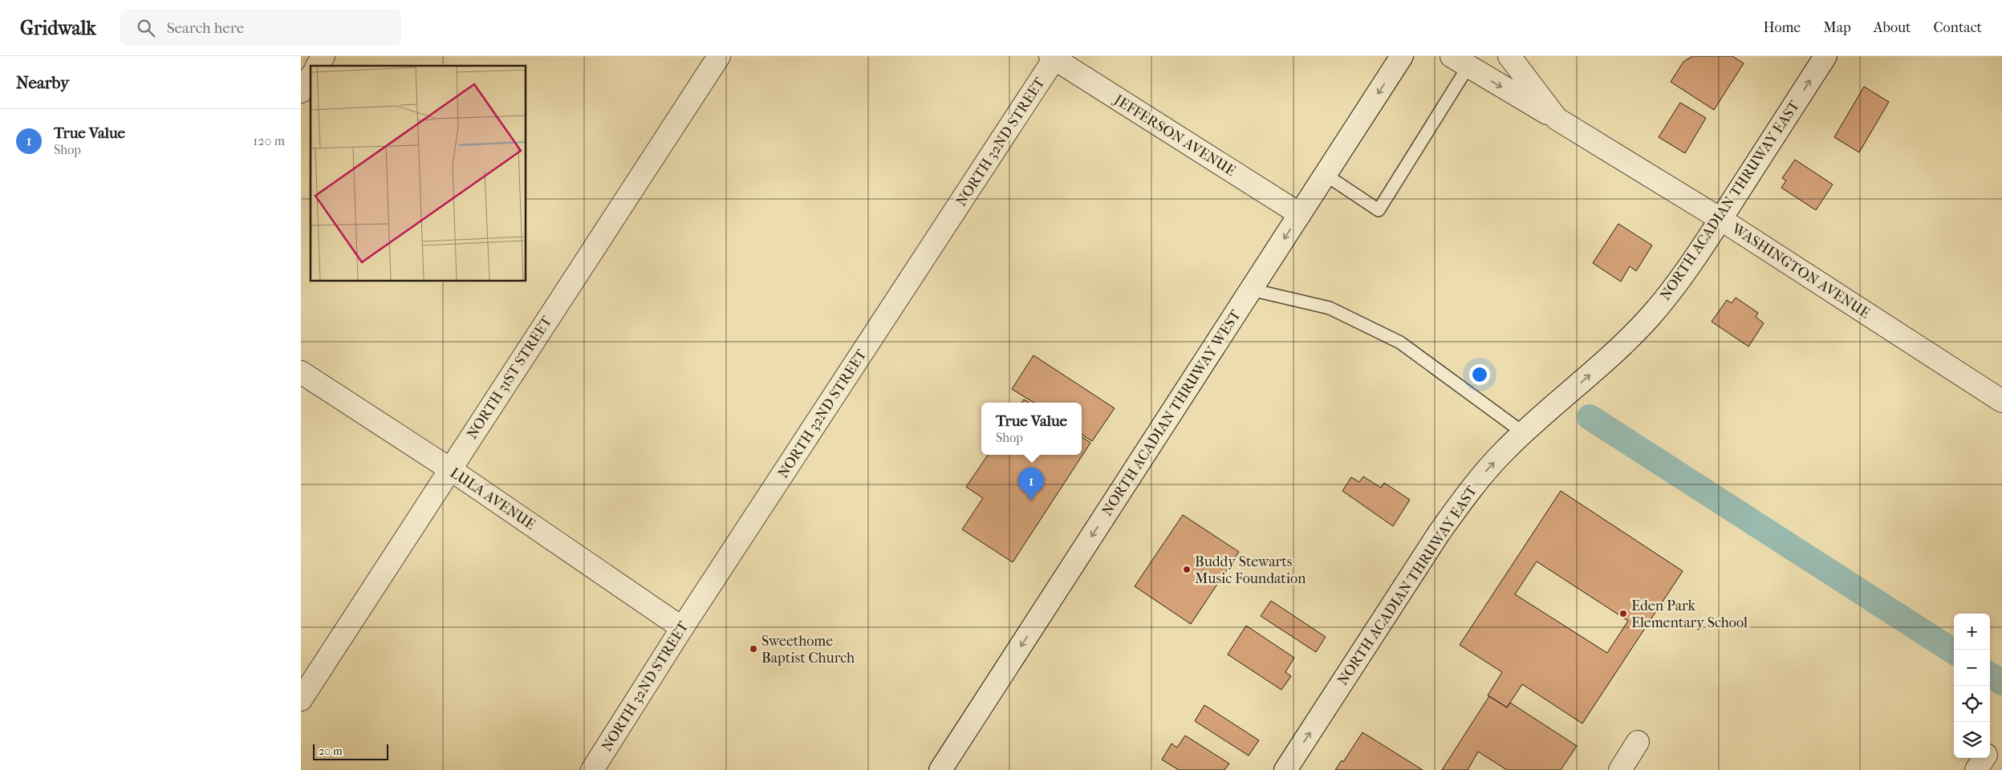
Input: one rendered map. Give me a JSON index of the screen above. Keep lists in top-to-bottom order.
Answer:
{
  "streets": {
    "street": [
      "JEFFERSON AVENUE",
      "NORTH 32ND STREET",
      "NORTH ACADIAN THRUWAY EAST",
      "WASHINGTON AVENUE",
      "NORTH 31ST STREET",
      "NORTH ACADIAN THRUWAY WEST",
      "LULA AVENUE"
    ]
  },
  "crossings": [
    ["JEFFERSON AVENUE", "NORTH 32ND STREET"],
    ["JEFFERSON AVENUE", "NORTH ACADIAN THRUWAY WEST"],
    ["NORTH 32ND STREET", "LULA AVENUE"],
    ["NORTH ACADIAN THRUWAY EAST", "WASHINGTON AVENUE"],
    ["NORTH 31ST STREET", "LULA AVENUE"]
  ],
  "one_way": ["NORTH ACADIAN THRUWAY EAST", "NORTH ACADIAN THRUWAY WEST"],
  "places": ["Buddy Stewarts Music Foundation", "Eden Park Elementary School", "Sweethome Baptist Church"],
  "scale_bar": "20 m",
  "page": {
    "header": "Gridwalk",
    "search": "Search here",
    "nav": [
      "Home",
      "Map",
      "About",
      "Contact"
    ],
    "heading": "Nearby",
    "list": [
      {
        "mark": "1",
        "name": "True Value",
        "note": "Shop",
        "value": "120 m"
      }
    ],
    "popup": ["True Value", "Shop"],
    "pins": "1",
    "map_buttons": ["+", "−"],
    "scale": "20 m"
  }
}
